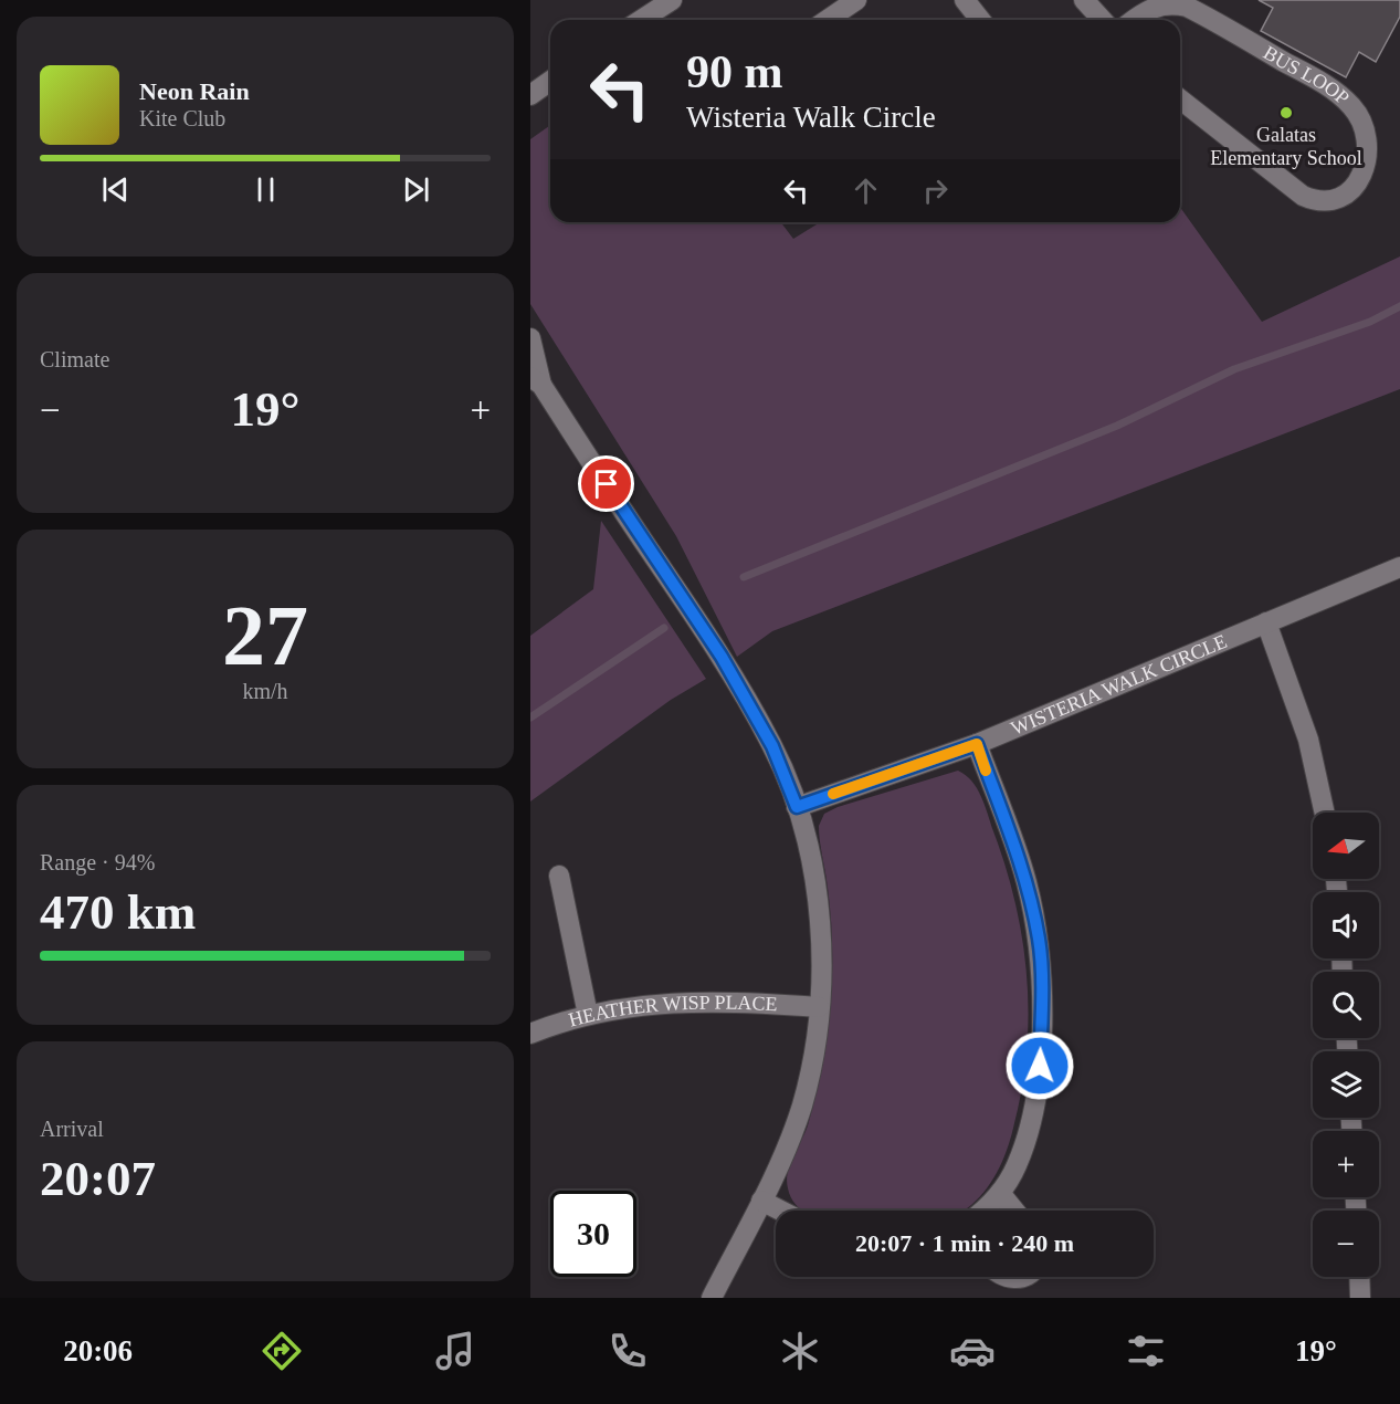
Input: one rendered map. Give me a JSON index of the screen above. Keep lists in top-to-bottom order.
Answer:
{
  "streets": {
    "street": ["BUS LOOP", "WISTERIA WALK CIRCLE", "HEATHER WISP PLACE"]
  },
  "places": ["Galatas Elementary School"],
  "north": "left",
  "page": {
    "turn": ["90 m", "Wisteria Walk Circle"],
    "song": ["Neon Rain", "Kite Club"],
    "tile": [
      "Climate",
      ["27", "km/h"],
      ["Range · 94%", "470 km"],
      ["Arrival", "20:07"]
    ],
    "heat": ["−", "19°", "+"],
    "map_buttons": ["+", "−"],
    "limit": "30",
    "trip": "20:07 · 1 min · 240 m",
    "tabs": ["20:06", "19°"]
  }
}
